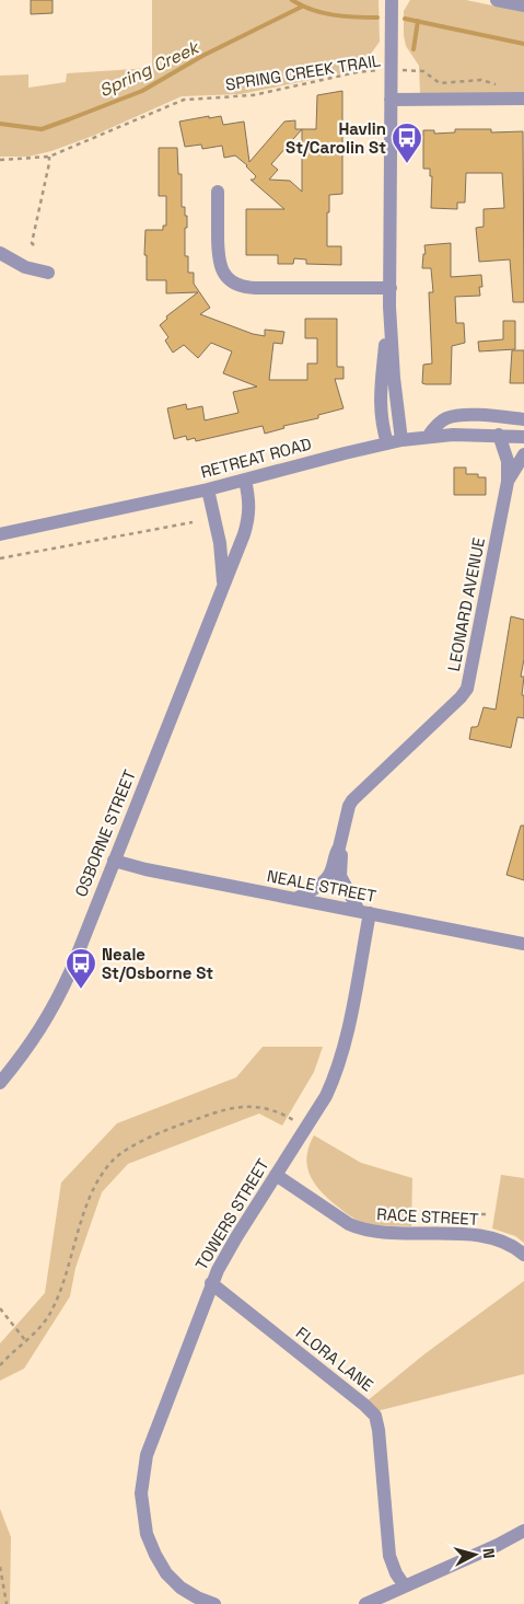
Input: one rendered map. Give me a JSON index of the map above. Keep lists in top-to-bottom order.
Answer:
{
  "streets": {
    "street": [
      "RETREAT ROAD",
      "LEONARD AVENUE",
      "OSBORNE STREET",
      "NEALE STREET",
      "TOWERS STREET",
      "RACE STREET",
      "FLORA LANE"
    ],
    "path": ["SPRING CREEK TRAIL"]
  },
  "crossings": [
    ["RETREAT ROAD", "LEONARD AVENUE"],
    ["RETREAT ROAD", "OSBORNE STREET"],
    ["LEONARD AVENUE", "NEALE STREET"],
    ["LEONARD AVENUE", "TOWERS STREET"],
    ["OSBORNE STREET", "NEALE STREET"],
    ["NEALE STREET", "TOWERS STREET"],
    ["TOWERS STREET", "RACE STREET"],
    ["TOWERS STREET", "FLORA LANE"]
  ],
  "water": ["Spring Creek"],
  "places": {
    "bus stop": ["Havlin St/Carolin St", "Neale St/Osborne St"]
  },
  "north": "right"
}
